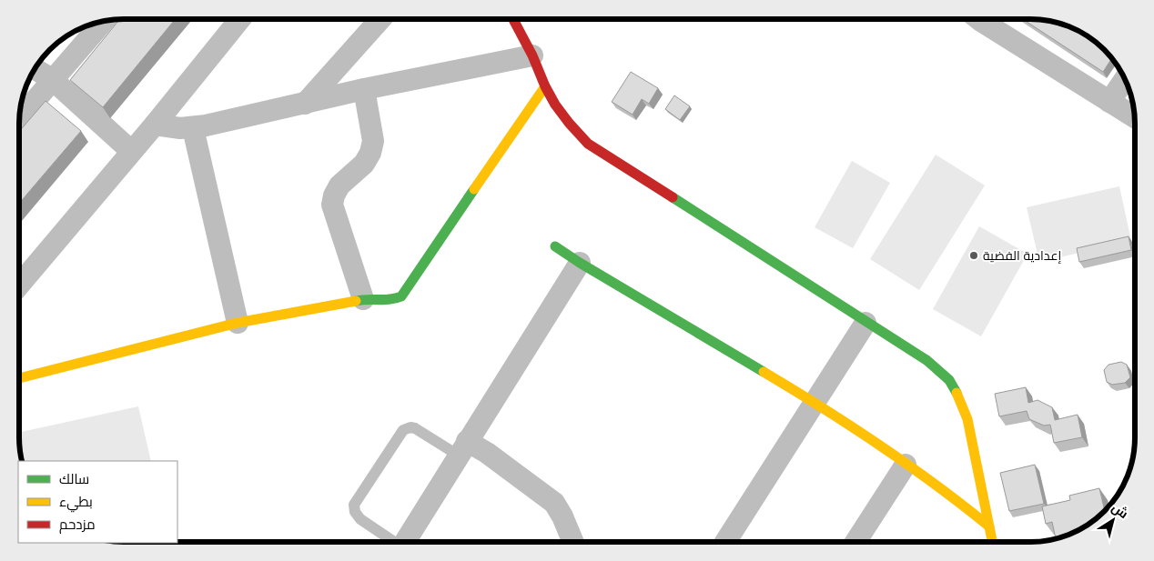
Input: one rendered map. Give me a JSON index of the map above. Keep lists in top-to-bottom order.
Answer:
{
  "places": ["إعدادية الفضية"],
  "legend": ["سالك", "بطيء", "مزدحم"],
  "north": "top right"
}
